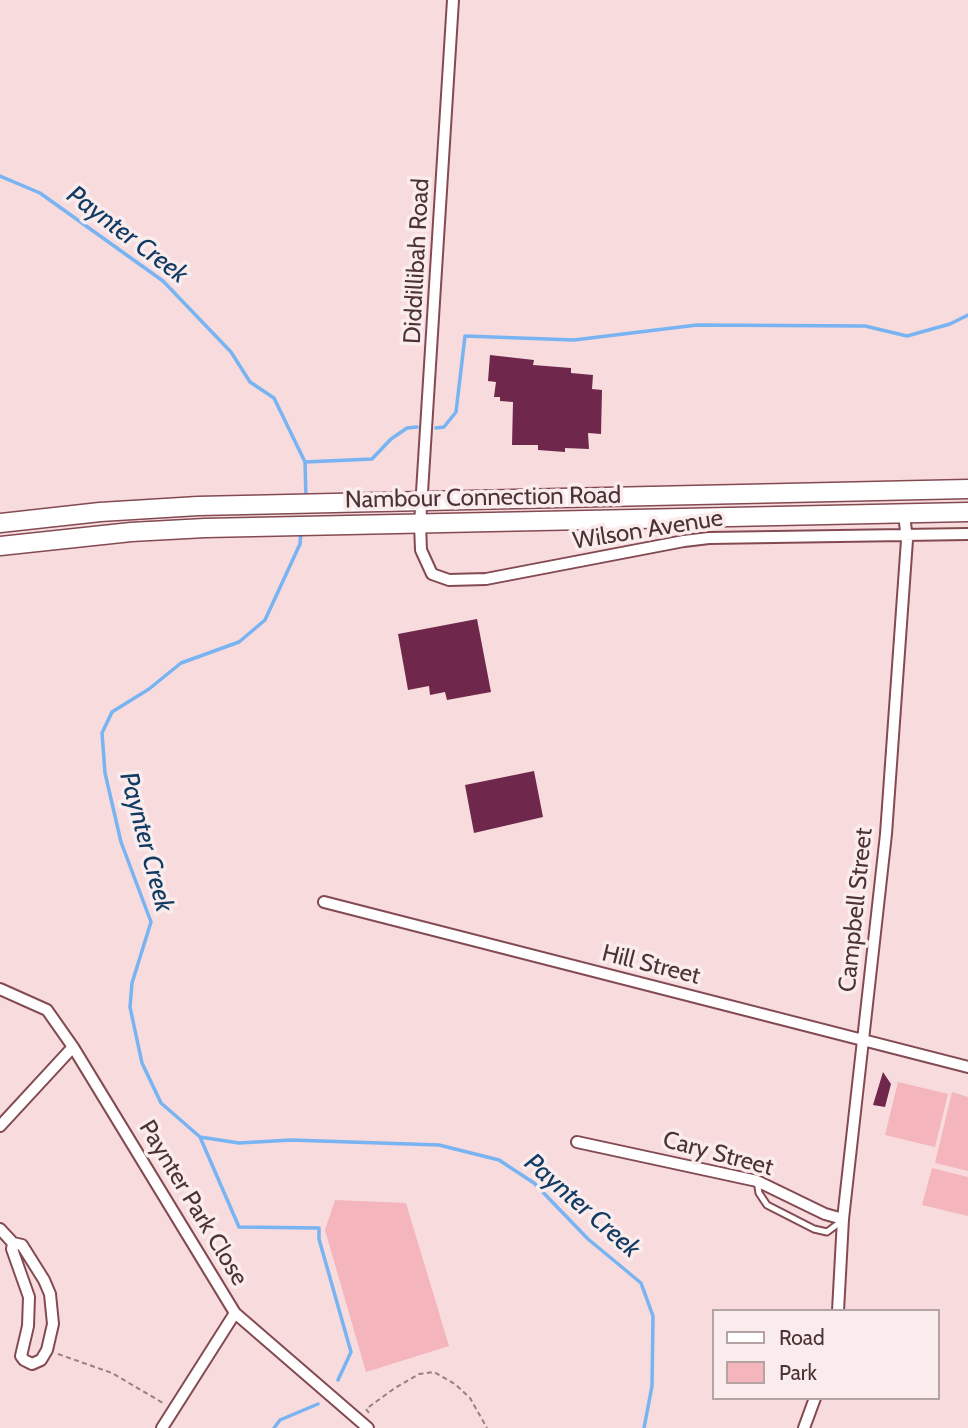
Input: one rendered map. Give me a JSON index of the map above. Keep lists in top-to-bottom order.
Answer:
{
  "streets": {
    "highway": ["Nambour Connection Road"],
    "street": [
      "Diddillibah Road",
      "Wilson Avenue",
      "Campbell Street",
      "Hill Street",
      "Cary Street",
      "Paynter Park Close"
    ]
  },
  "crossings": [
    ["Diddillibah Road", "Nambour Connection Road"],
    ["Diddillibah Road", "Wilson Avenue"],
    ["Nambour Connection Road", "Wilson Avenue"],
    ["Nambour Connection Road", "Campbell Street"],
    ["Wilson Avenue", "Campbell Street"],
    ["Campbell Street", "Hill Street"],
    ["Campbell Street", "Cary Street"]
  ],
  "water": ["Paynter Creek"],
  "legend": ["Road", "Park"]
}
